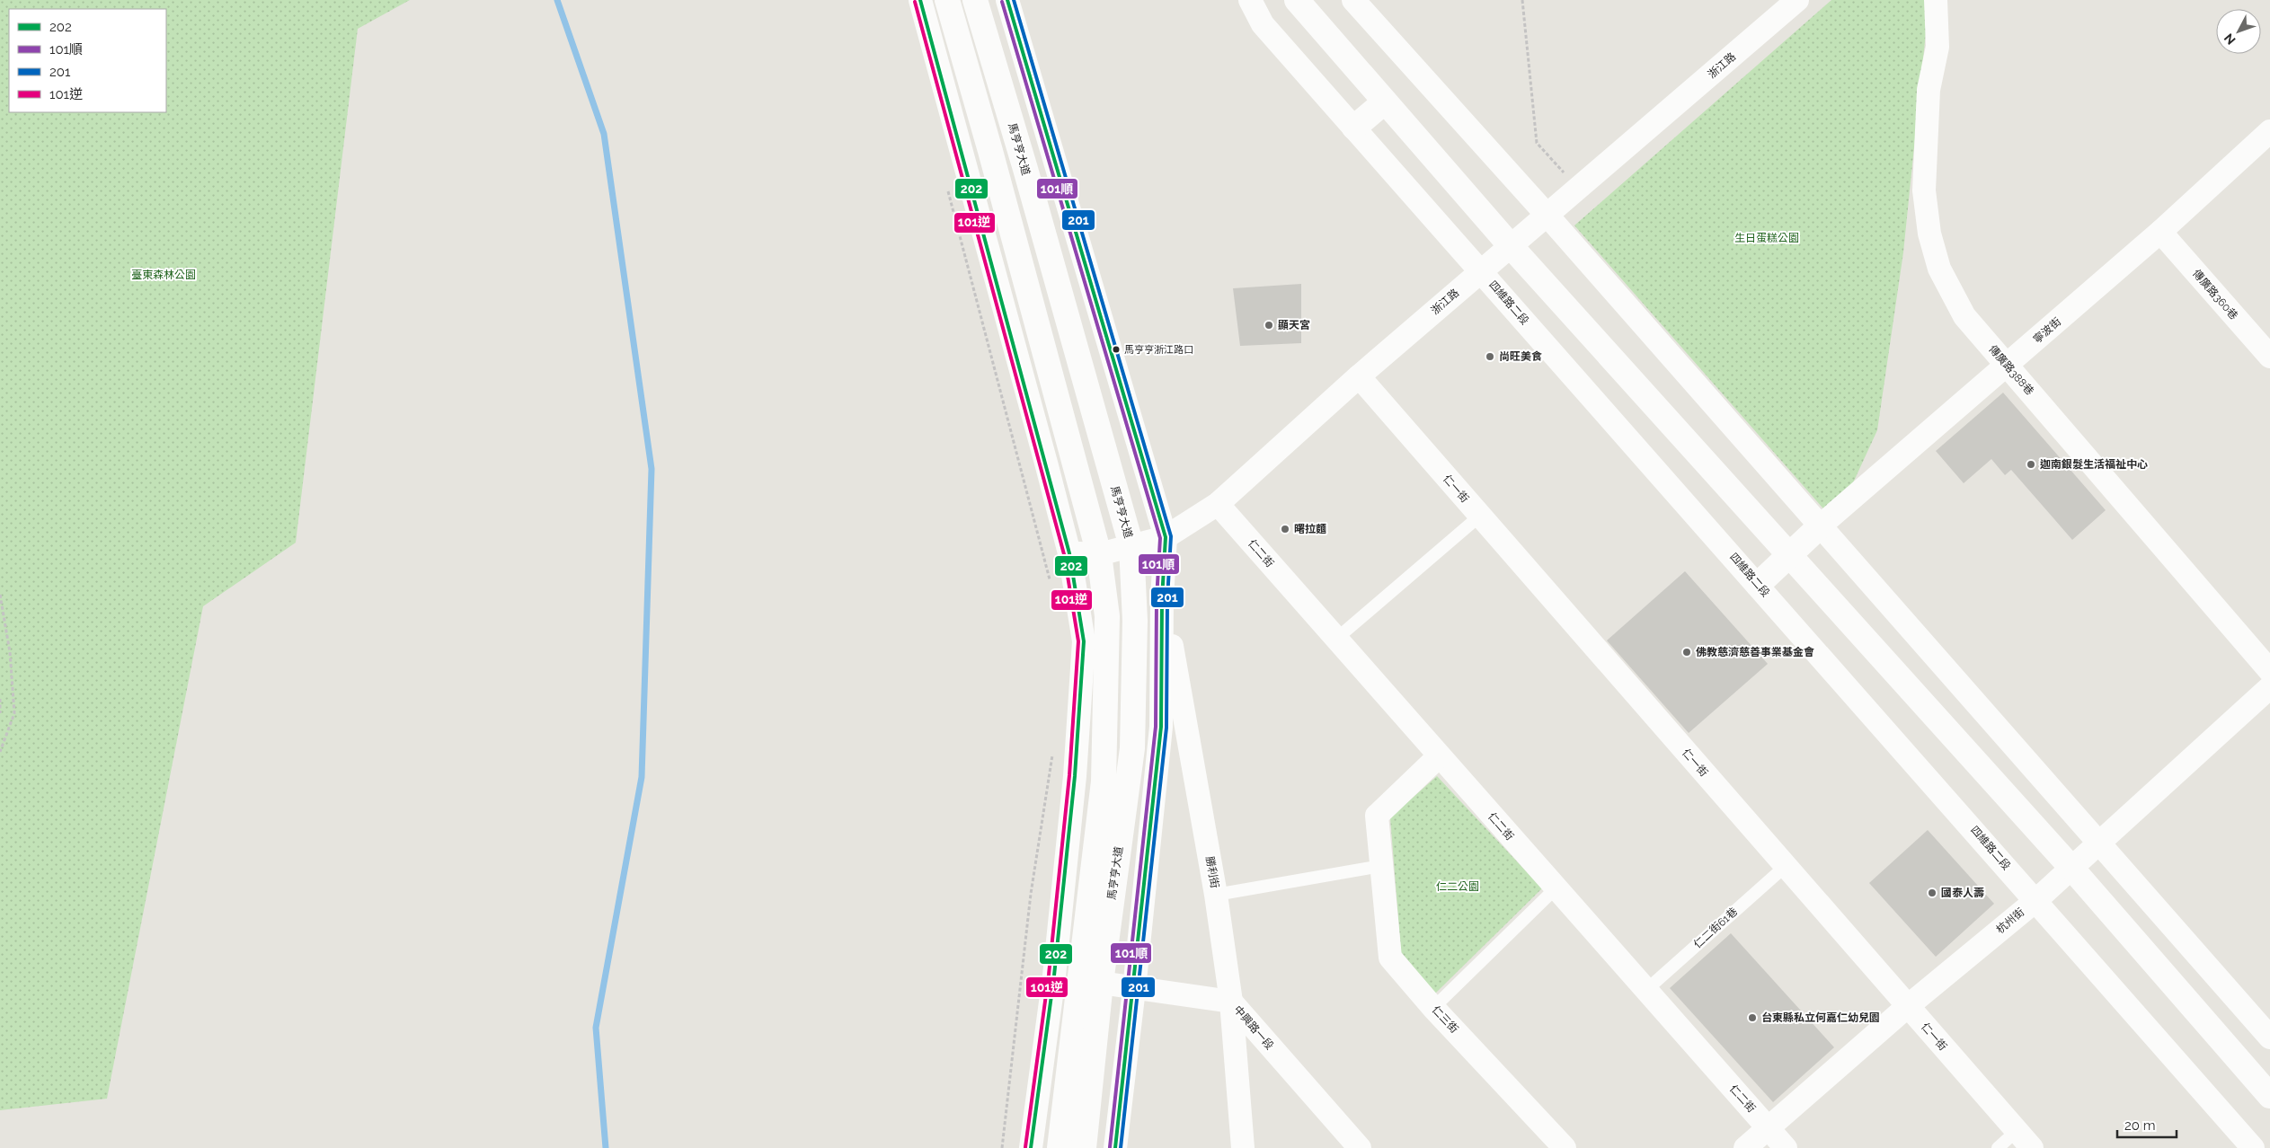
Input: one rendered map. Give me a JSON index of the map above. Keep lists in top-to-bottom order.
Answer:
{
  "streets": {
    "street": [
      "浙江路",
      "馬亨亨大道",
      "傳廣路360巷",
      "四維路二段",
      "寧波街",
      "傳廣路388巷",
      "仁一街",
      "仁二街",
      "勝利街",
      "杭州街",
      "仁三街",
      "中興路一段"
    ],
    "lane": ["仁二街61巷"]
  },
  "crossings": [
    ["浙江路", "馬亨亨大道"],
    ["浙江路", "四維路二段"],
    ["浙江路", "仁一街"],
    ["浙江路", "仁二街"],
    ["馬亨亨大道", "中興路一段"],
    ["傳廣路360巷", "寧波街"],
    ["四維路二段", "杭州街"],
    ["寧波街", "傳廣路388巷"],
    ["仁一街", "杭州街"],
    ["仁一街", "仁二街61巷"],
    ["仁二街", "杭州街"],
    ["仁二街", "仁二街61巷"],
    ["仁二街", "仁三街"],
    ["勝利街", "中興路一段"]
  ],
  "parks": ["生日蛋糕公園", "臺東森林公園", "仁二公園"],
  "places": [
    "顯天宮",
    "馬亨亨浙江路口",
    "尚旺美食",
    "迦南銀髮生活福祉中心",
    "曙拉麵",
    "佛教慈濟慈善事業基金會",
    "國泰人壽",
    "台東縣私立何嘉仁幼兒園"
  ],
  "lines": [
    "transit line 202",
    "transit line 201",
    "transit line 101順",
    "transit line 101逆"
  ],
  "legend": [
    "202",
    "101順",
    "201",
    "101逆"
  ],
  "scale_bar": "20 m",
  "north": "bottom left"
}
